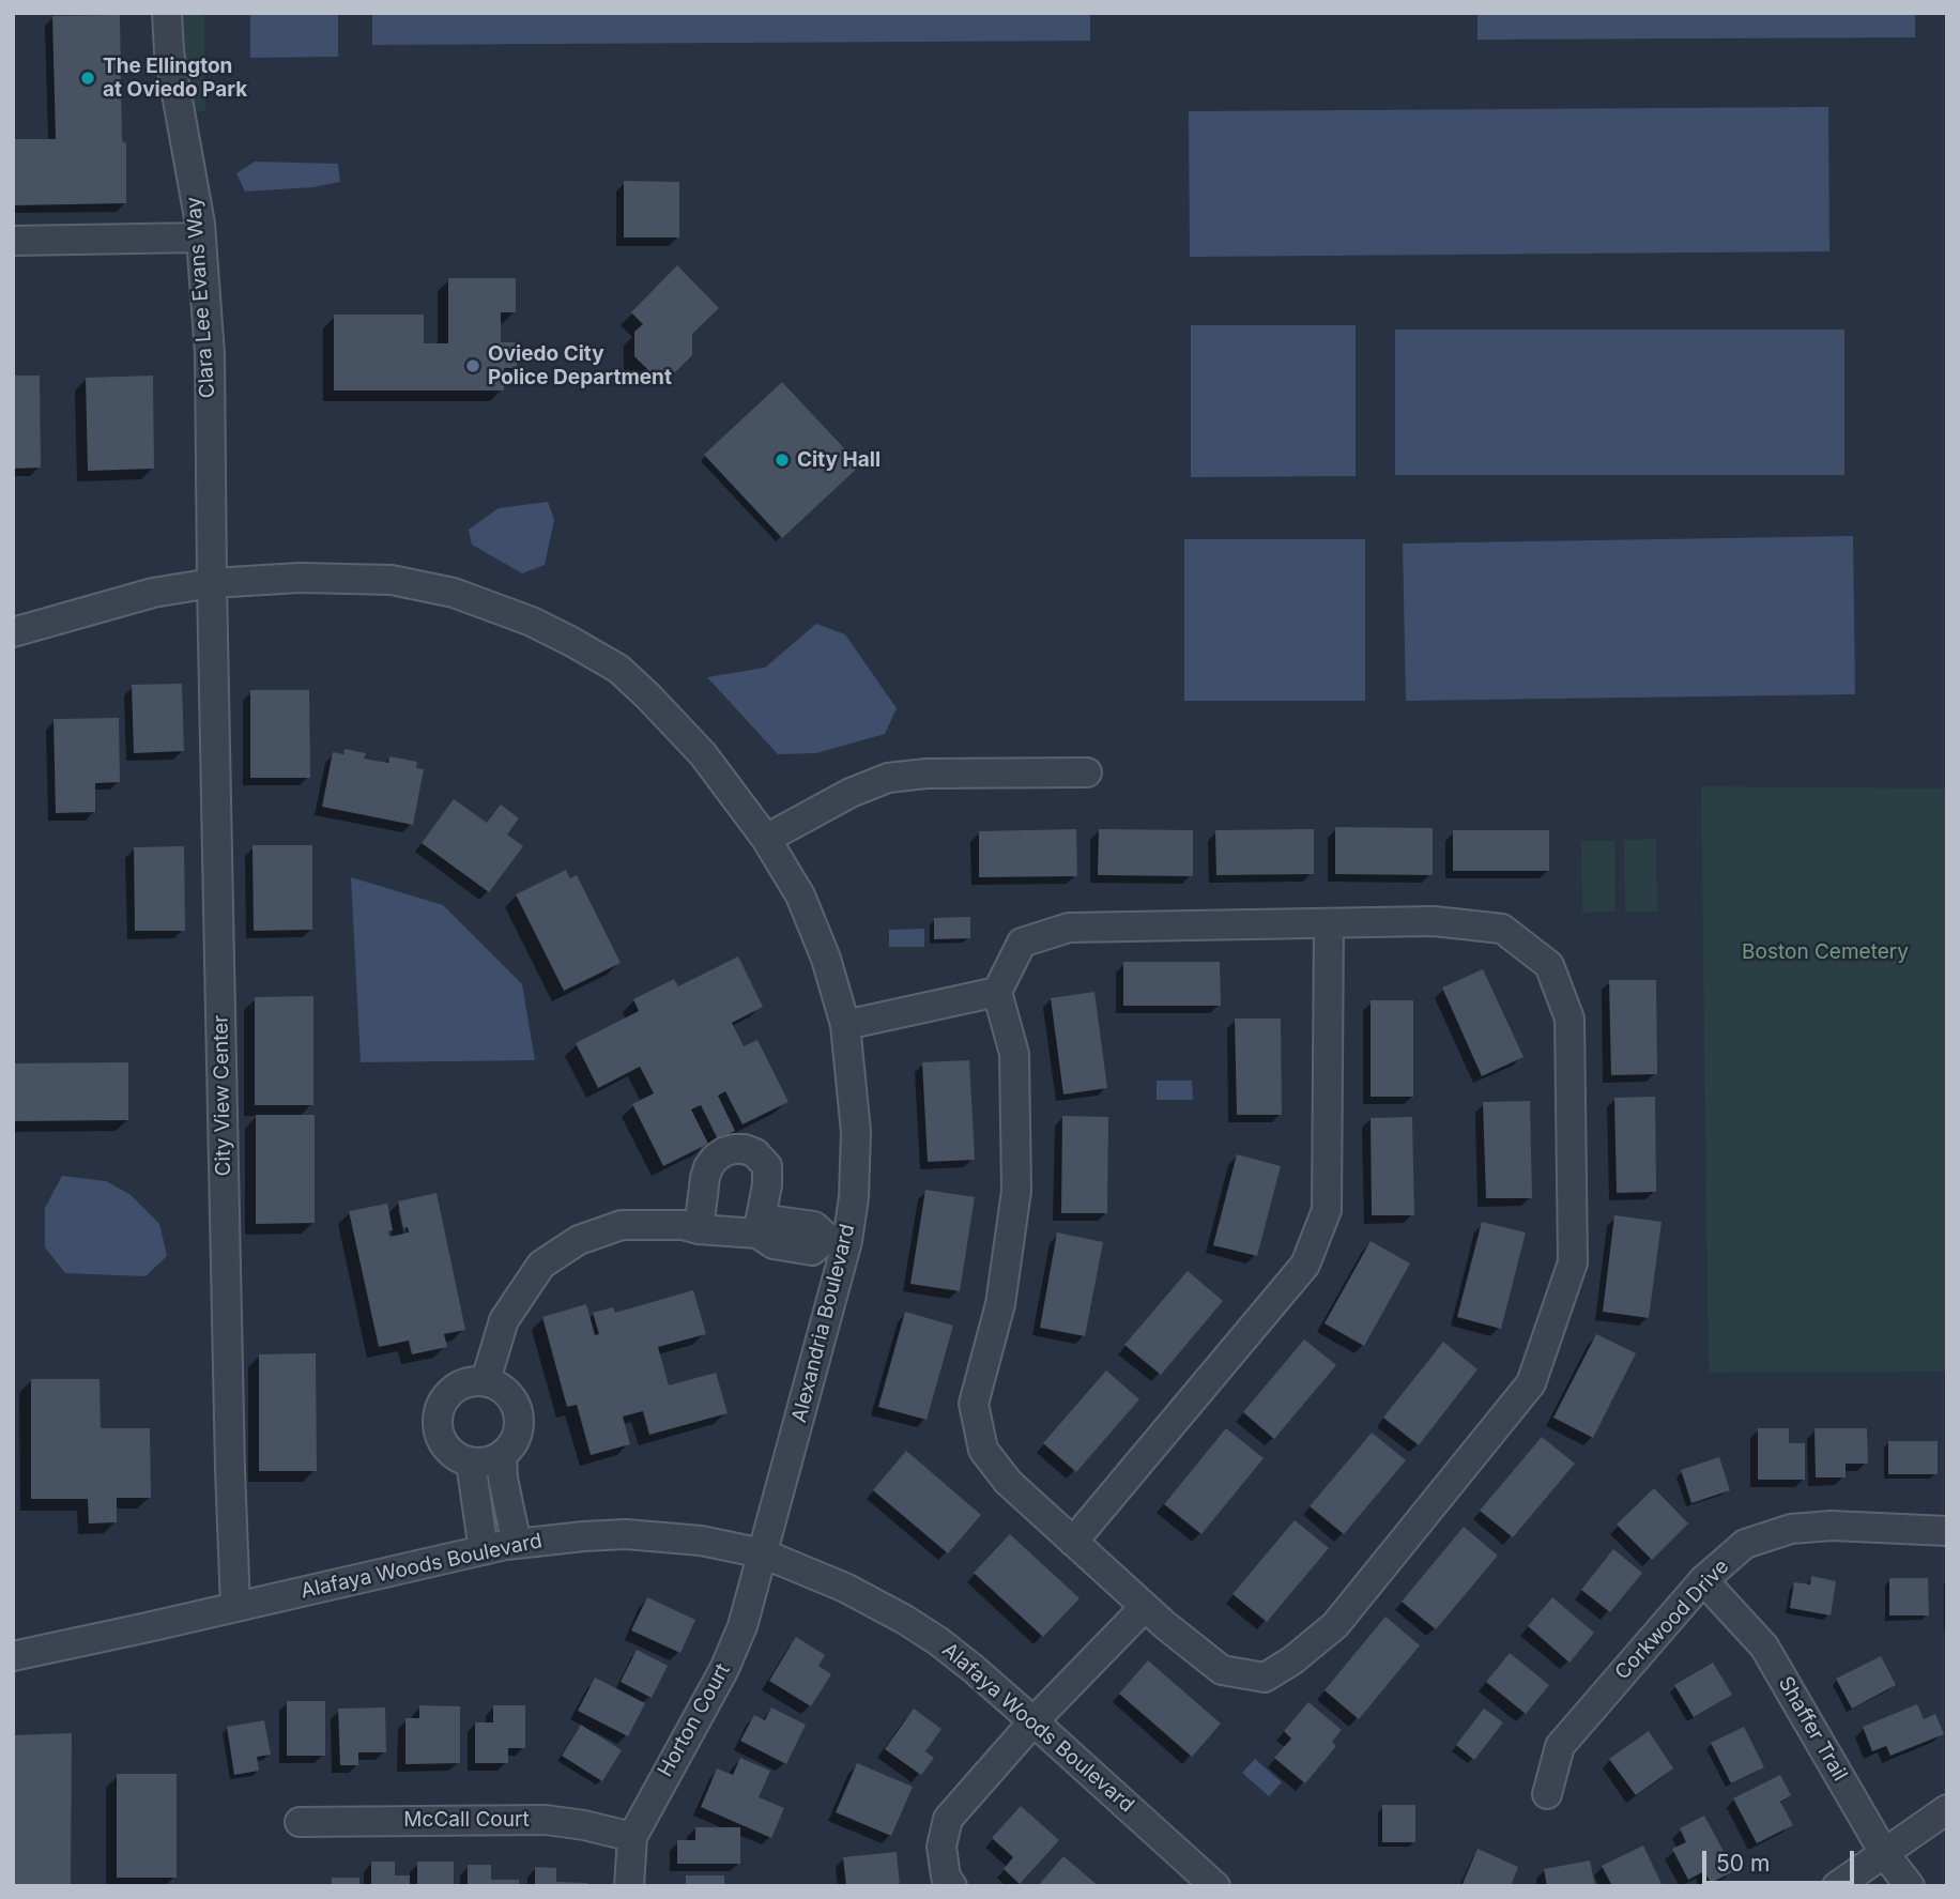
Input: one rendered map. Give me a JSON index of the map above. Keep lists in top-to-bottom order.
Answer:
{
  "streets": {
    "street": [
      "Clara Lee Evans Way",
      "City View Center",
      "Alexandria Boulevard",
      "Alafaya Woods Boulevard",
      "Corkwood Drive",
      "Horton Court",
      "Shaffer Trail",
      "McCall Court"
    ]
  },
  "crossings": [
    ["Clara Lee Evans Way", "City View Center"],
    ["Clara Lee Evans Way", "Alexandria Boulevard"],
    ["City View Center", "Alexandria Boulevard"],
    ["City View Center", "Alafaya Woods Boulevard"],
    ["Alexandria Boulevard", "Alafaya Woods Boulevard"],
    ["Alexandria Boulevard", "Horton Court"],
    ["Alafaya Woods Boulevard", "Horton Court"],
    ["Corkwood Drive", "Shaffer Trail"],
    ["Horton Court", "McCall Court"]
  ],
  "parks": ["Boston Cemetery"],
  "places": ["The Ellington at Oviedo Park", "Oviedo City Police Department", "City Hall"],
  "scale_bar": "50 m"
}
